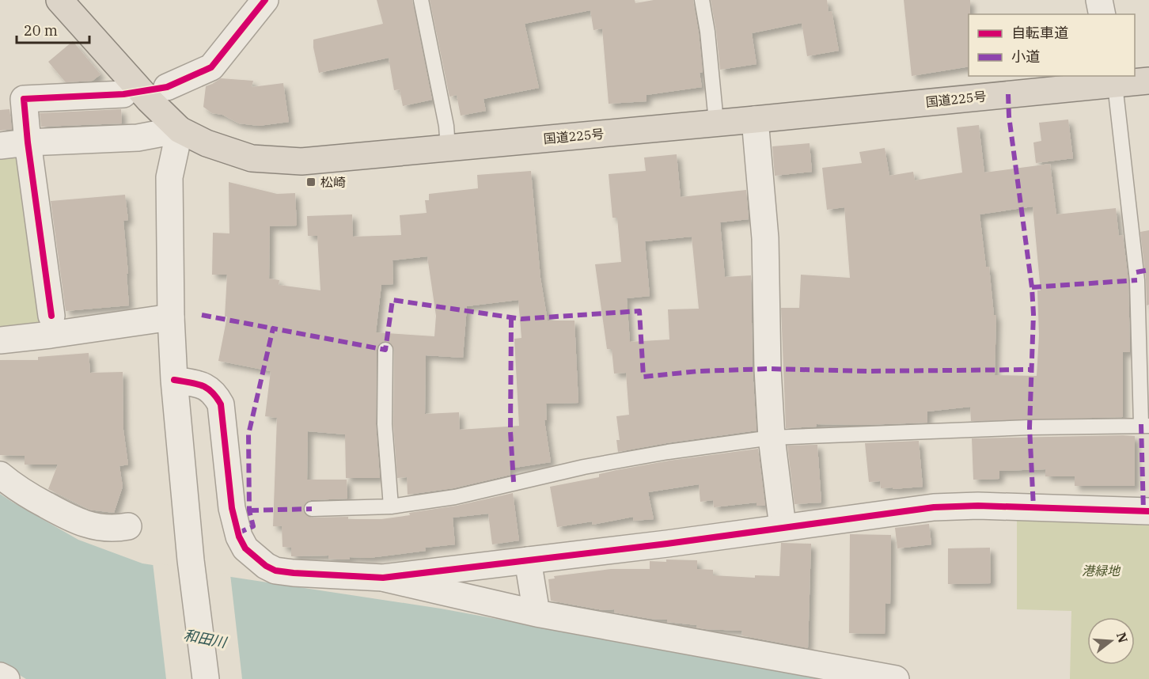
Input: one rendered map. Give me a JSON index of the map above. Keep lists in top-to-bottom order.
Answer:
{
  "streets": {
    "highway": ["国道225号"]
  },
  "water": ["和田川"],
  "parks": ["港緑地"],
  "places": {
    "transit": ["松崎"]
  },
  "legend": ["自転車道", "小道"],
  "scale_bar": "20 m",
  "north": "right"
}
